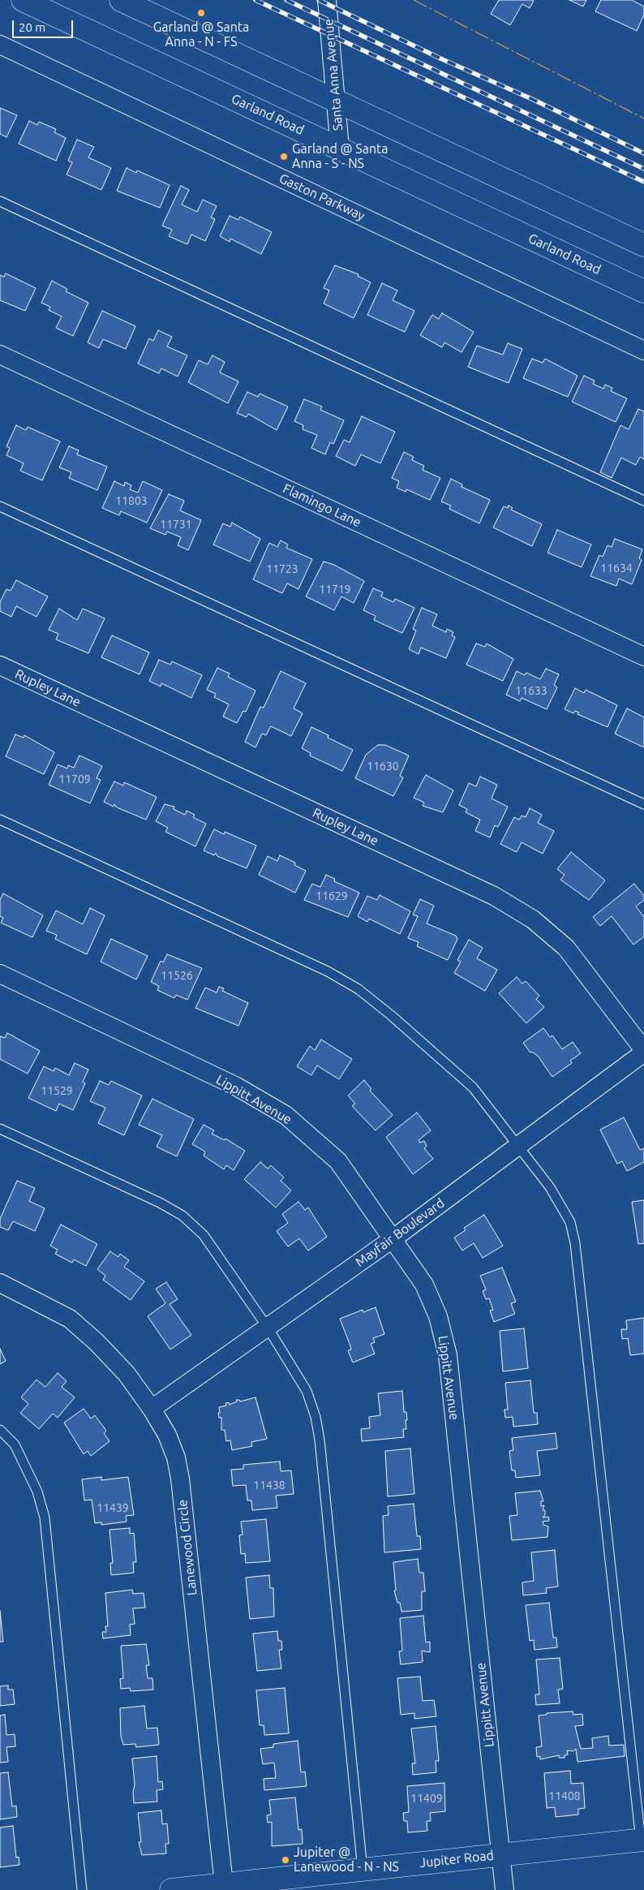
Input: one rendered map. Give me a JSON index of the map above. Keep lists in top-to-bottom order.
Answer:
{
  "streets": {
    "main road": ["Garland Road", "Jupiter Road"],
    "street": [
      "Santa Anna Avenue",
      "Gaston Parkway",
      "Flamingo Lane",
      "Rupley Lane",
      "Lippitt Avenue",
      "Mayfair Boulevard",
      "Lanewood Circle"
    ]
  },
  "crossings": [
    ["Santa Anna Avenue", "Garland Road"],
    ["Rupley Lane", "Mayfair Boulevard"],
    ["Lippitt Avenue", "Mayfair Boulevard"],
    ["Lippitt Avenue", "Jupiter Road"],
    ["Mayfair Boulevard", "Lanewood Circle"],
    ["Lanewood Circle", "Jupiter Road"]
  ],
  "places": ["Garland @ Santa Anna - N - FS", "Garland @ Santa Anna - S - NS", "Jupiter @ Lanewood - N - NS"],
  "house_numbers": [
    "11803",
    "11731",
    "11634",
    "11723",
    "11719",
    "11633",
    "11630",
    "11709",
    "11629",
    "11526",
    "11529",
    "11438",
    "11439",
    "11408",
    "11409"
  ],
  "scale_bar": "20 m"
}
